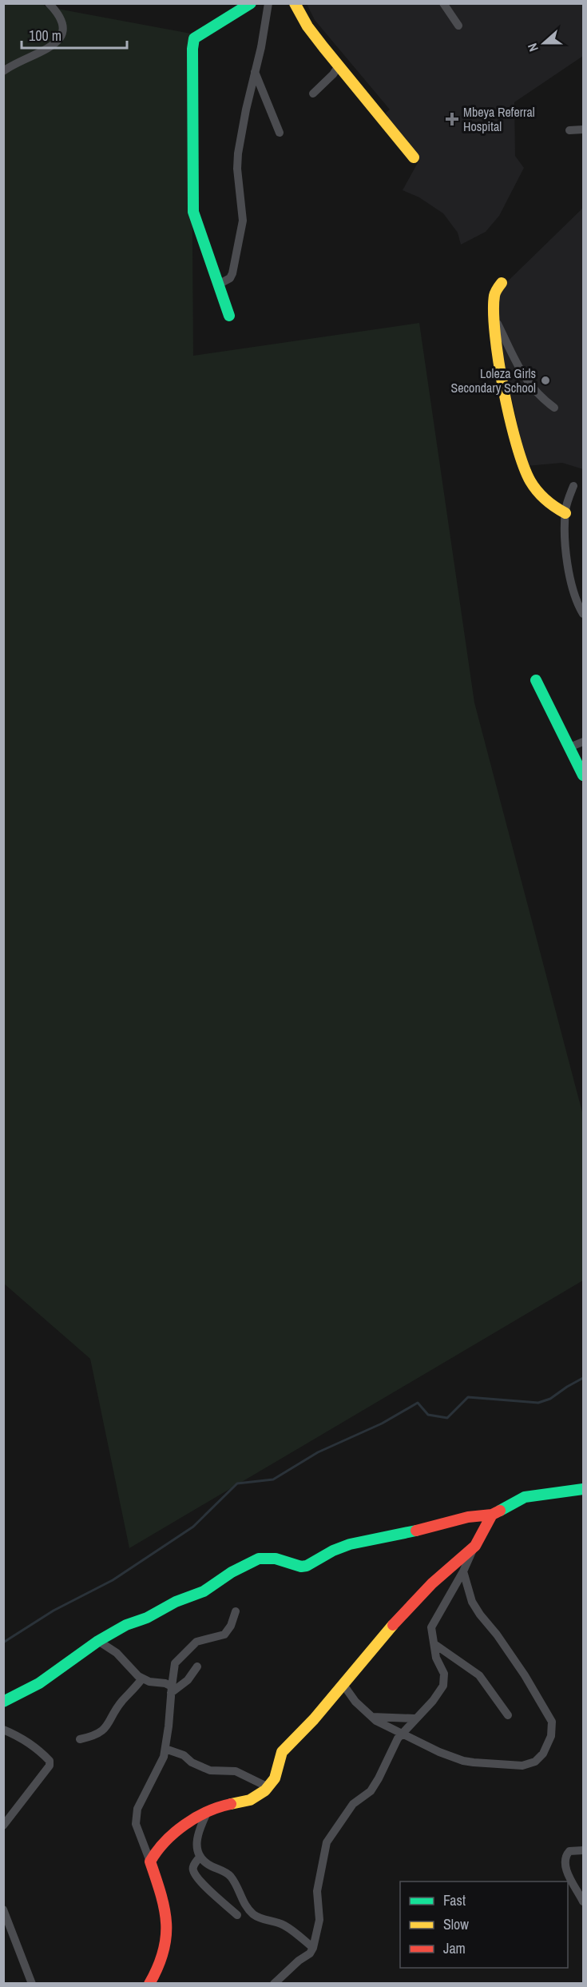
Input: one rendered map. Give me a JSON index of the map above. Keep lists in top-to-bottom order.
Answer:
{
  "places": {
    "health": ["Mbeya Referral Hospital"],
    "other": ["Loleza Girls Secondary School"]
  },
  "legend": ["Fast", "Slow", "Jam"],
  "scale_bar": "100 m",
  "north": "left"
}
